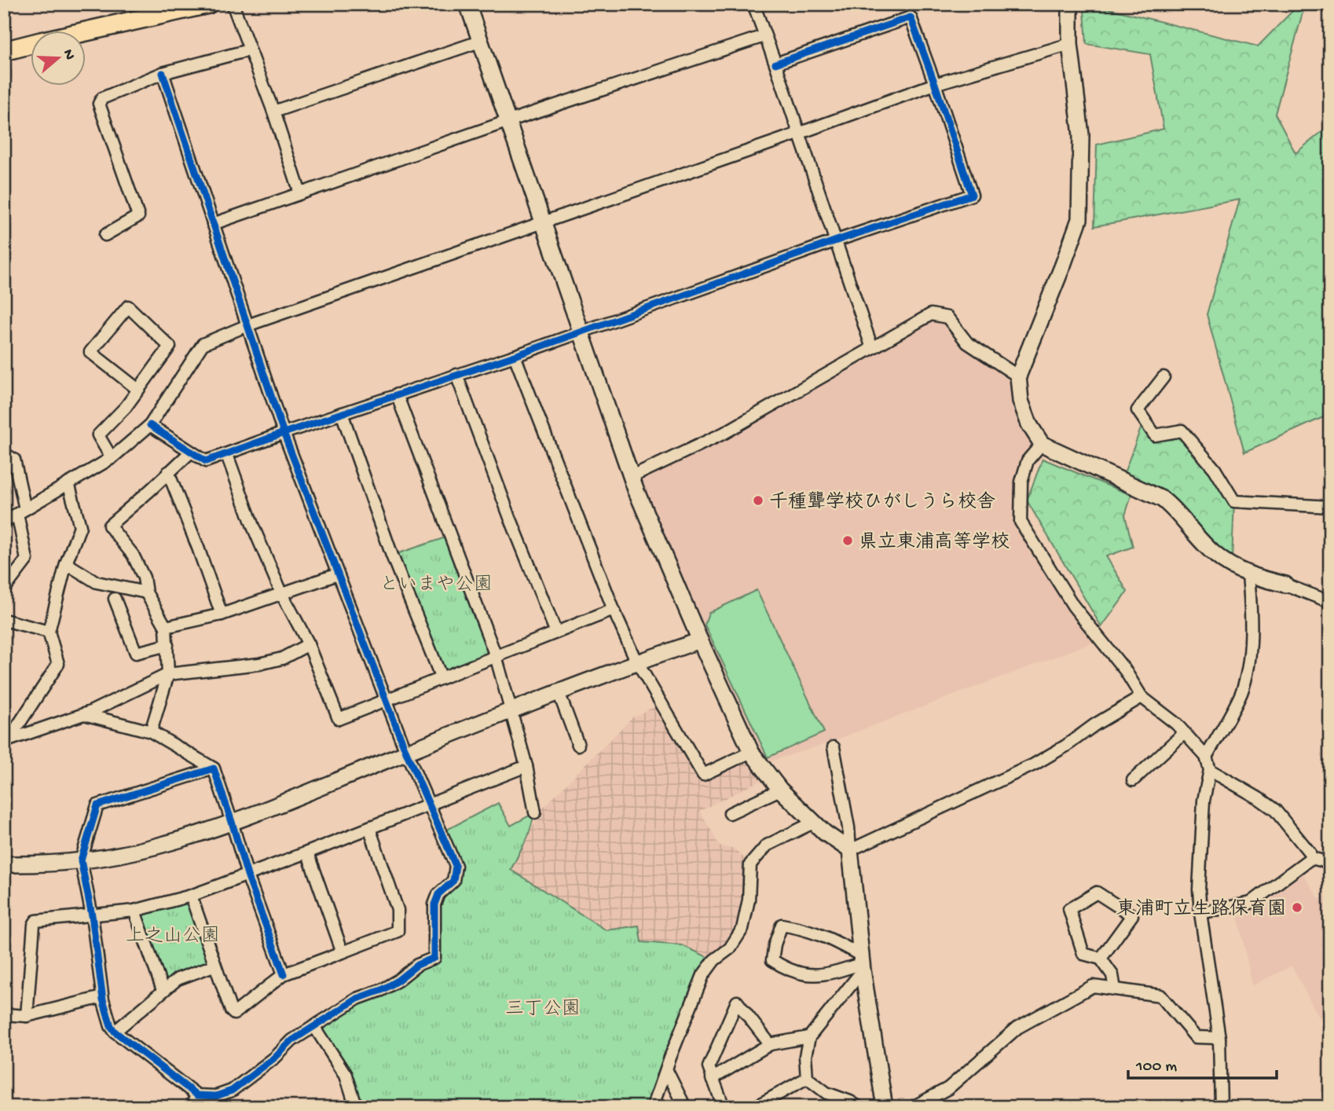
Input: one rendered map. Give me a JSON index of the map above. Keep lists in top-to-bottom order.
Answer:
{
  "parks": ["といまや公園", "上之山公園", "三丁公園"],
  "places": ["千種聾学校ひがしうら校舎", "県立東浦高等学校", "東浦町立生路保育園"],
  "scale_bar": "100 m",
  "north": "right"
}
